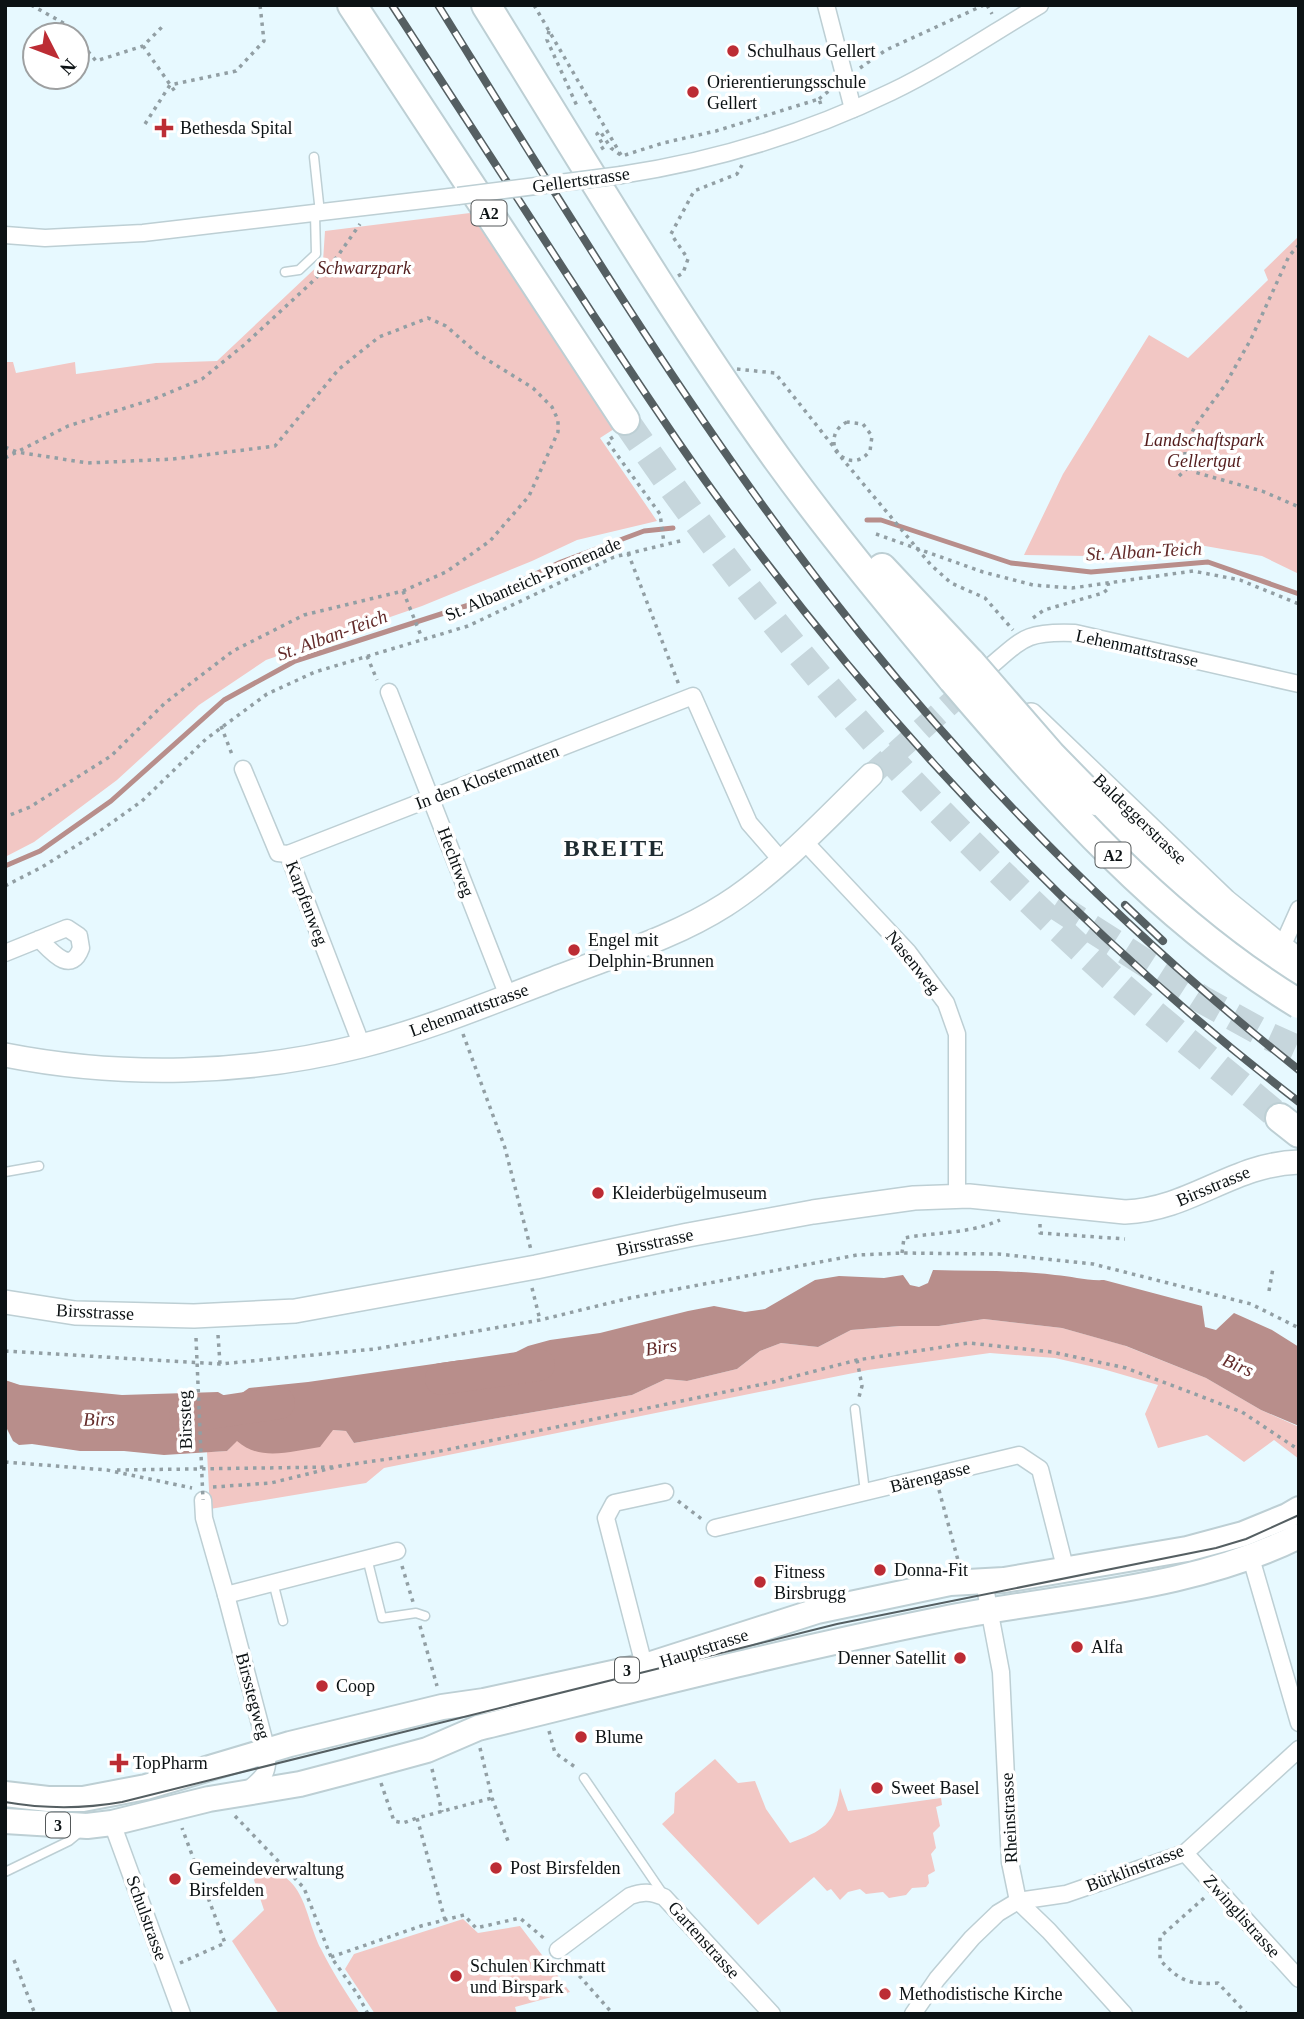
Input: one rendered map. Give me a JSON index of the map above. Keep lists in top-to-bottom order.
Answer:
{
  "streets": {
    "highway": ["A2"],
    "main road": ["Hauptstrasse", "3"],
    "street": [
      "Gellertstrasse",
      "Lehenmattstrasse",
      "In den Klostermatten",
      "Baldeggerstrasse",
      "Hechtweg",
      "Karpfenweg",
      "Nasenweg",
      "Birsstrasse",
      "Bärengasse",
      "Birsstegweg",
      "Rheinstrasse",
      "Bürklinstrasse",
      "Zwinglistrasse",
      "Schulstrasse",
      "Gartenstrasse"
    ],
    "path": ["St. Albanteich-Promenade", "Birssteg"]
  },
  "crossings": [
    ["A2", "Lehenmattstrasse"],
    ["A2", "Baldeggerstrasse"],
    ["Lehenmattstrasse", "Baldeggerstrasse"],
    ["Lehenmattstrasse", "Hechtweg"],
    ["Lehenmattstrasse", "Karpfenweg"],
    ["Lehenmattstrasse", "Nasenweg"],
    ["In den Klostermatten", "Hechtweg"],
    ["In den Klostermatten", "Karpfenweg"],
    ["Nasenweg", "Birsstrasse"],
    ["Birssteg", "Birsstegweg"],
    ["Bärengasse", "Hauptstrasse"],
    ["Hauptstrasse", "3"],
    ["Hauptstrasse", "Birsstegweg"],
    ["Hauptstrasse", "Rheinstrasse"],
    ["Hauptstrasse", "Schulstrasse"],
    ["3", "Schulstrasse"],
    ["Rheinstrasse", "Bürklinstrasse"],
    ["Bürklinstrasse", "Zwinglistrasse"]
  ],
  "districts": ["BREITE"],
  "water": ["St. Alban-Teich", "Birs"],
  "parks": ["Schwarzpark", "Landschaftspark Gellertgut"],
  "places": {
    "other": [
      "Schulhaus Gellert",
      "Orierentierungsschule Gellert",
      "Engel mit Delphin-Brunnen",
      "Kleiderbügelmuseum",
      "Donna-Fit",
      "Fitness Birsbrugg",
      "Alfa",
      "Denner Satellit",
      "Coop",
      "Blume",
      "Sweet Basel",
      "Post Birsfelden",
      "Gemeindeverwaltung Birsfelden",
      "Schulen Kirchmatt und Birspark",
      "Methodistische Kirche"
    ],
    "health": ["Bethesda Spital", "TopPharm"]
  },
  "north": "bottom right"
}
